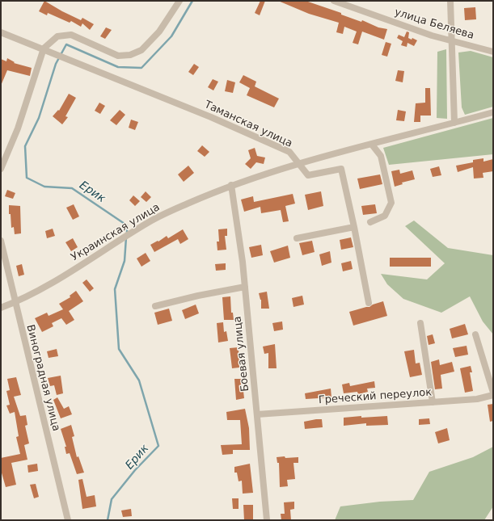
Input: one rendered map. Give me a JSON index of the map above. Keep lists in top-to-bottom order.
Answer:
{
  "streets": {
    "street": [
      "улица Беляева",
      "Таманская улица",
      "Украинская улица",
      "Боевая улица",
      "Виноградная улица",
      "Греческий переулок"
    ]
  },
  "crossings": [
    ["Таманская улица", "Украинская улица"],
    ["Украинская улица", "Боевая улица"],
    ["Украинская улица", "Виноградная улица"],
    ["Боевая улица", "Греческий переулок"]
  ],
  "water": ["Ерик"]
}
